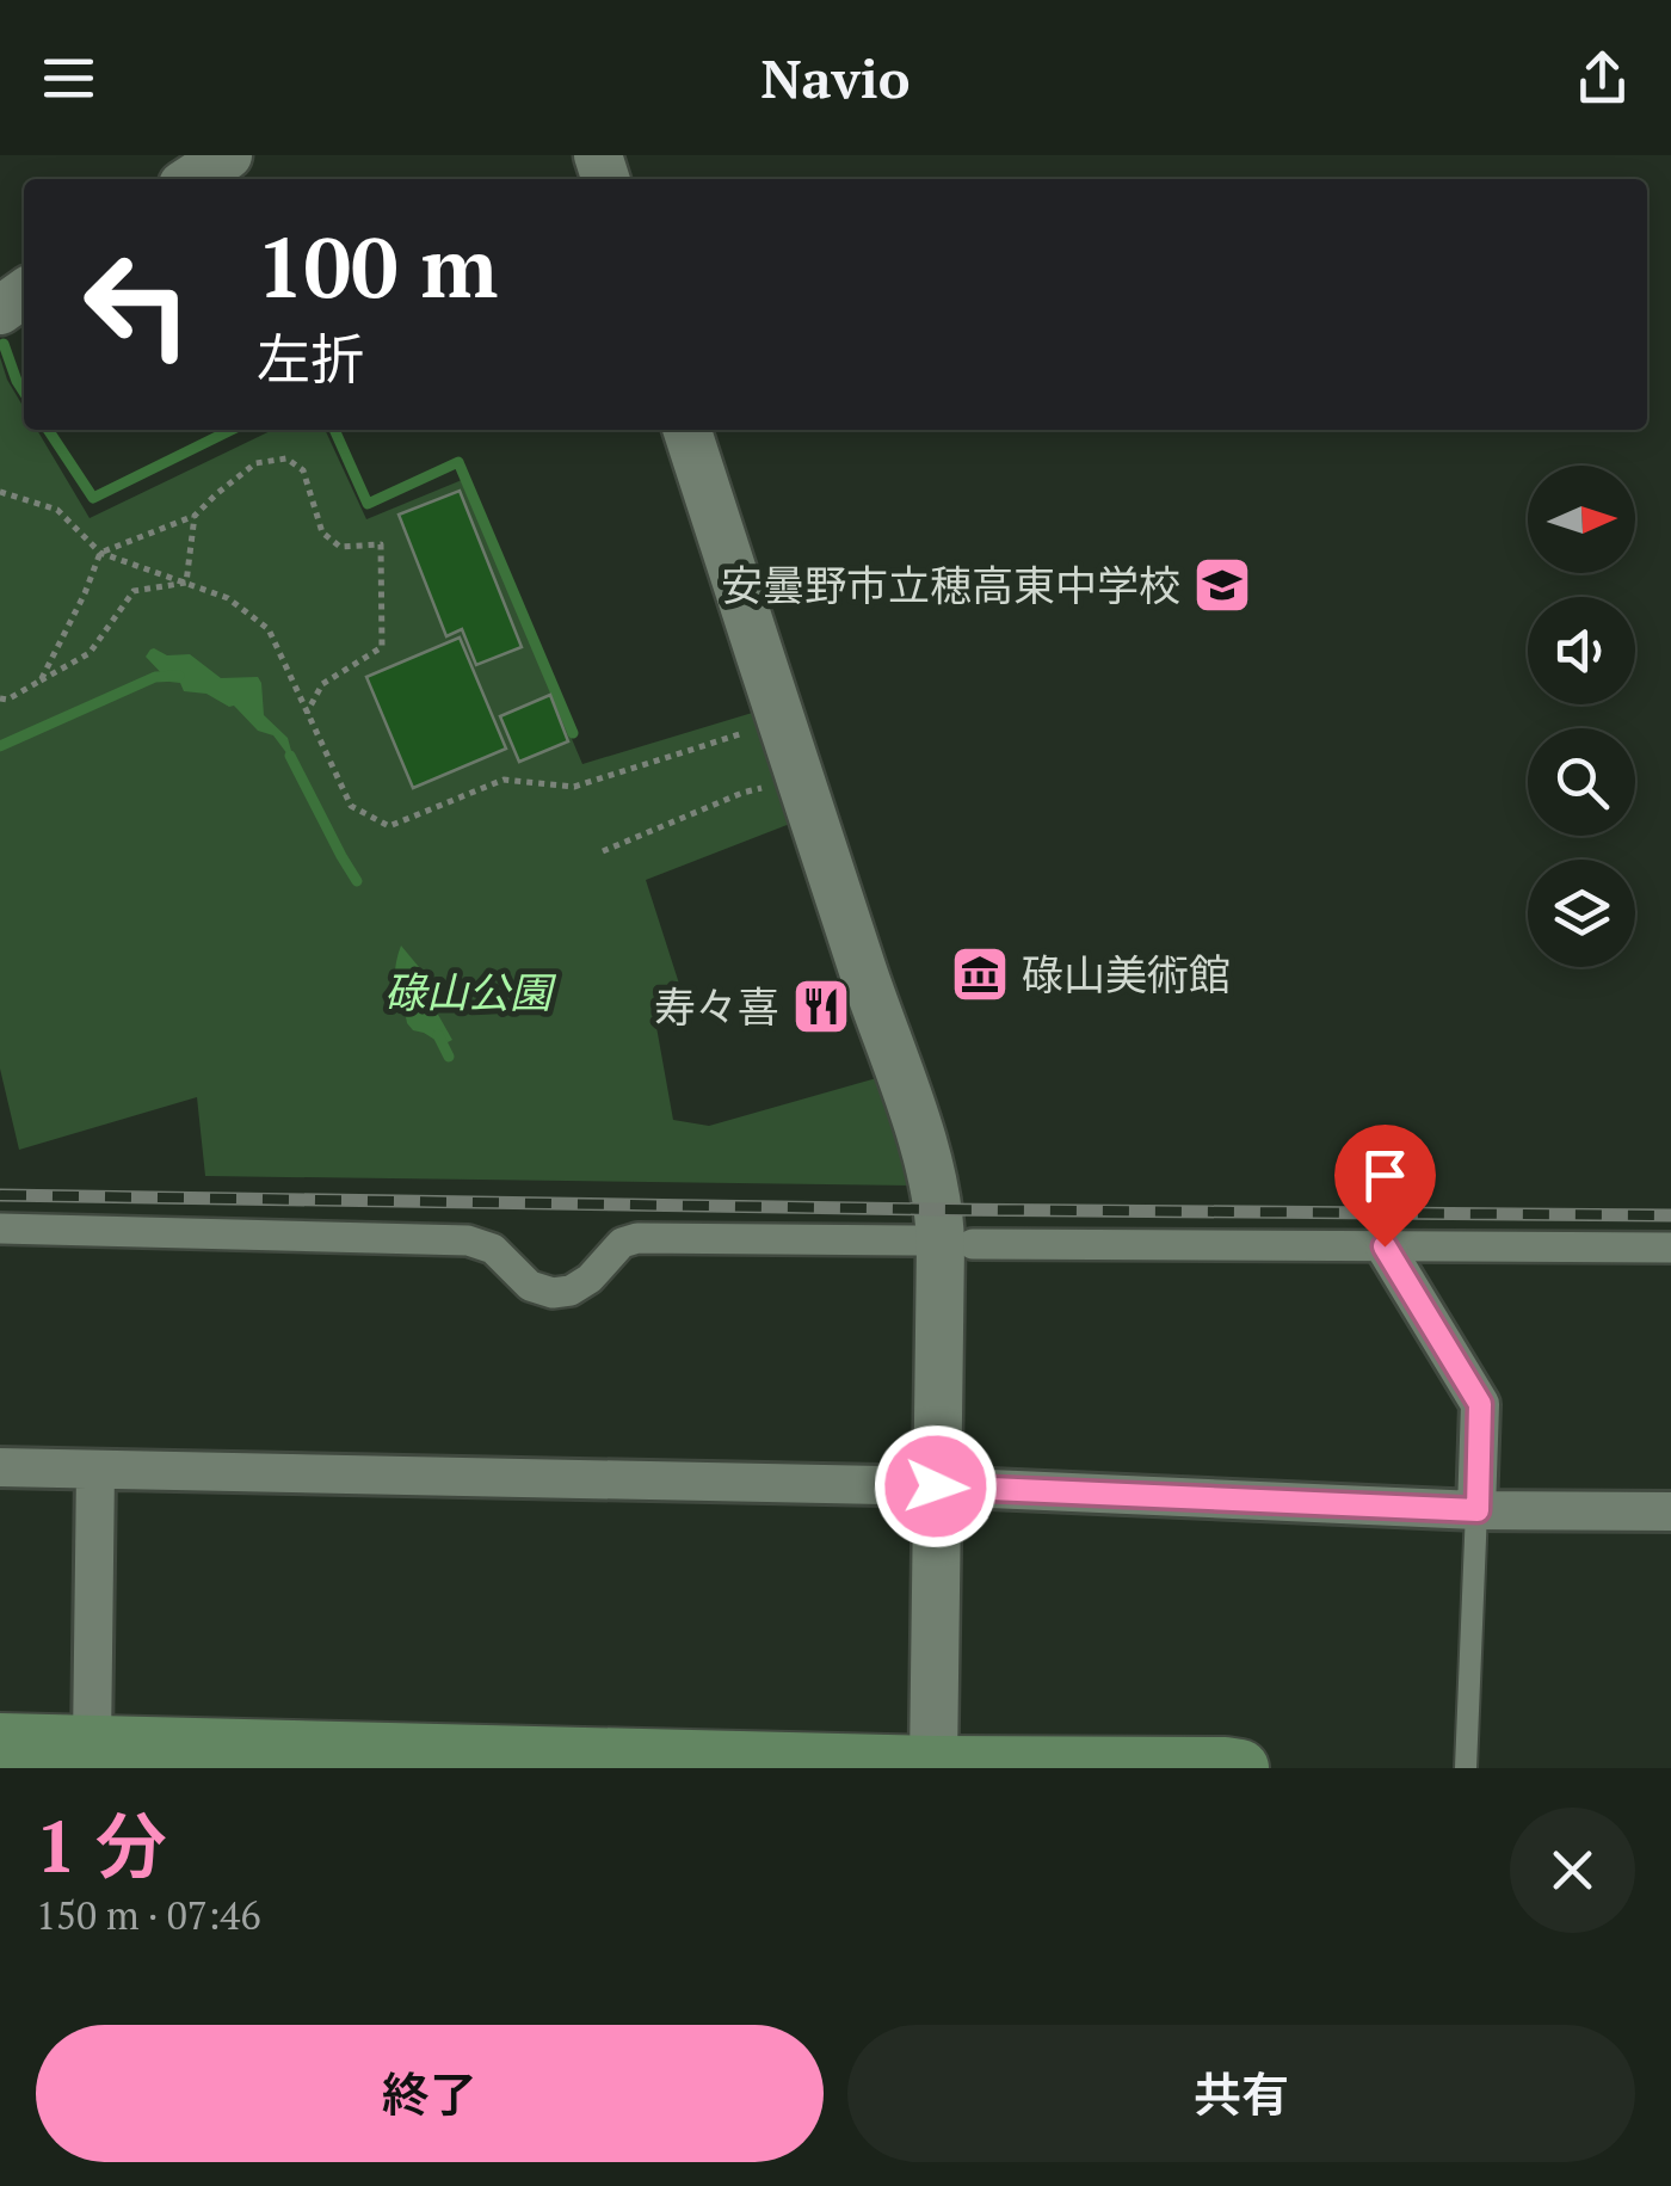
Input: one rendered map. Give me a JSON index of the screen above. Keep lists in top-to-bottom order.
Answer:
{
  "parks": ["碌山公園"],
  "places": {
    "school or university": ["安曇野市立穂高東中学校"],
    "museum": ["碌山美術館"],
    "restaurant": ["寿々喜"]
  },
  "north": "right",
  "page": {
    "header": "Navio",
    "turn": ["100 m", "左折"],
    "heading": ["1 分", "150 m · 07:46"],
    "buttons": ["終了", "共有"]
  }
}
